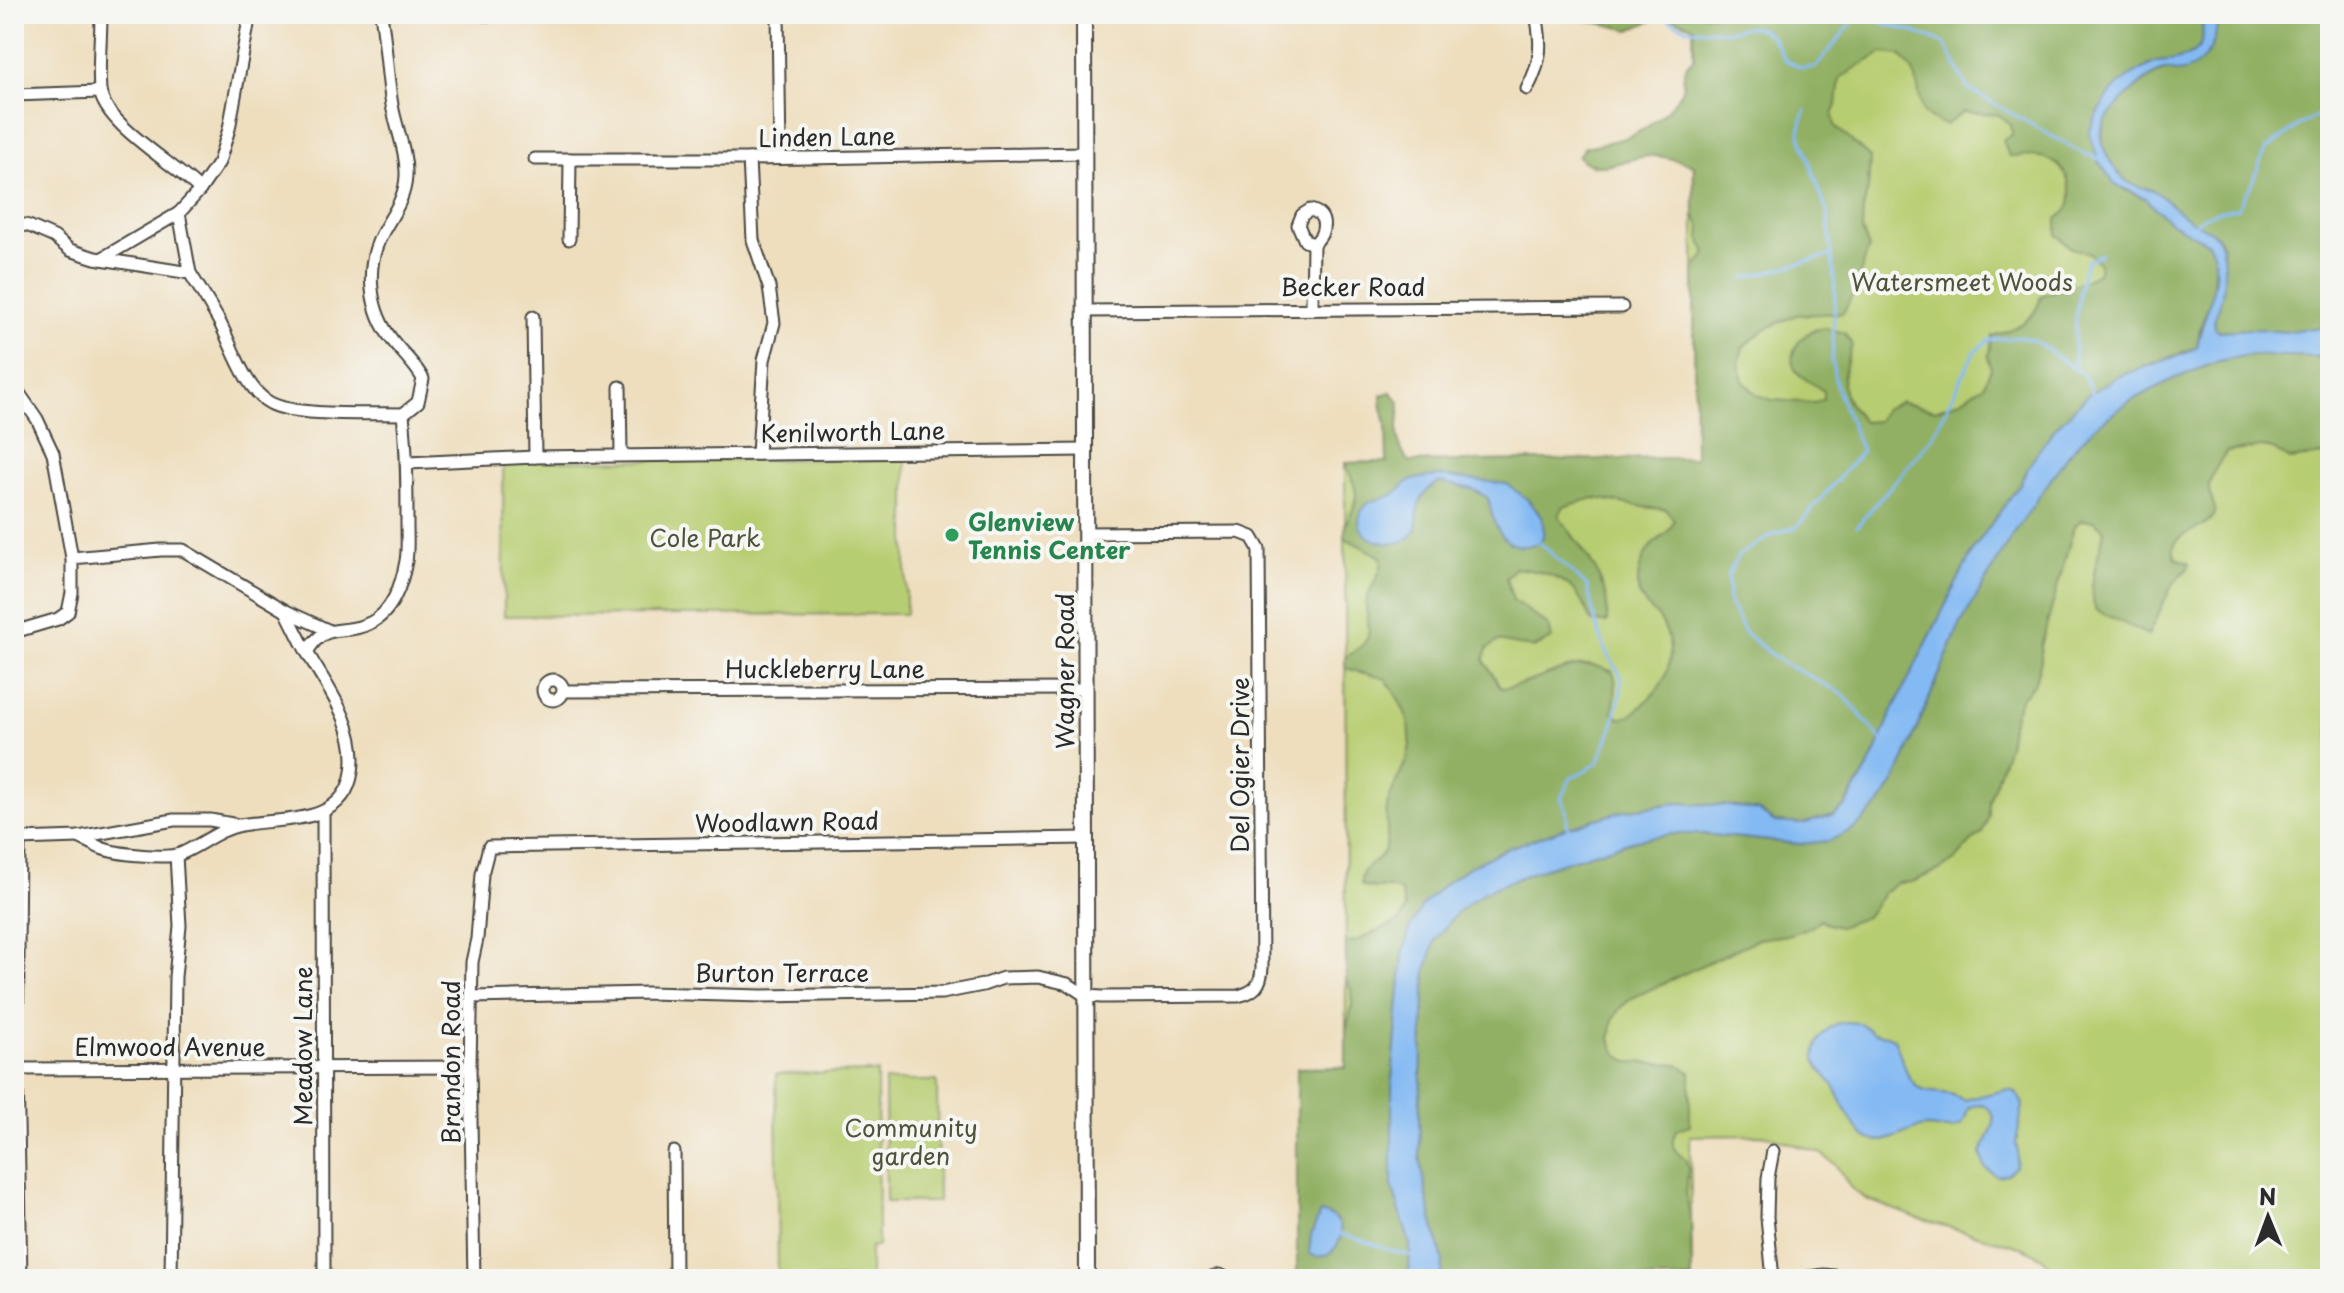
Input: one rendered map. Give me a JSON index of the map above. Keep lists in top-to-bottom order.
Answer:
{
  "streets": {
    "street": [
      "Linden Lane",
      "Becker Road",
      "Kenilworth Lane",
      "Huckleberry Lane",
      "Wagner Road",
      "Del Ogier Drive",
      "Woodlawn Road",
      "Burton Terrace",
      "Elmwood Avenue",
      "Meadow Lane",
      "Brandon Road"
    ]
  },
  "crossings": [
    ["Linden Lane", "Wagner Road"],
    ["Becker Road", "Wagner Road"],
    ["Kenilworth Lane", "Wagner Road"],
    ["Huckleberry Lane", "Wagner Road"],
    ["Wagner Road", "Del Ogier Drive"],
    ["Wagner Road", "Woodlawn Road"],
    ["Wagner Road", "Burton Terrace"],
    ["Del Ogier Drive", "Burton Terrace"],
    ["Woodlawn Road", "Brandon Road"],
    ["Burton Terrace", "Brandon Road"],
    ["Elmwood Avenue", "Meadow Lane"],
    ["Elmwood Avenue", "Brandon Road"]
  ],
  "parks": ["Watersmeet Woods", "Cole Park", "Community garden"],
  "places": ["Glenview Tennis Center"],
  "north": "top"
}
